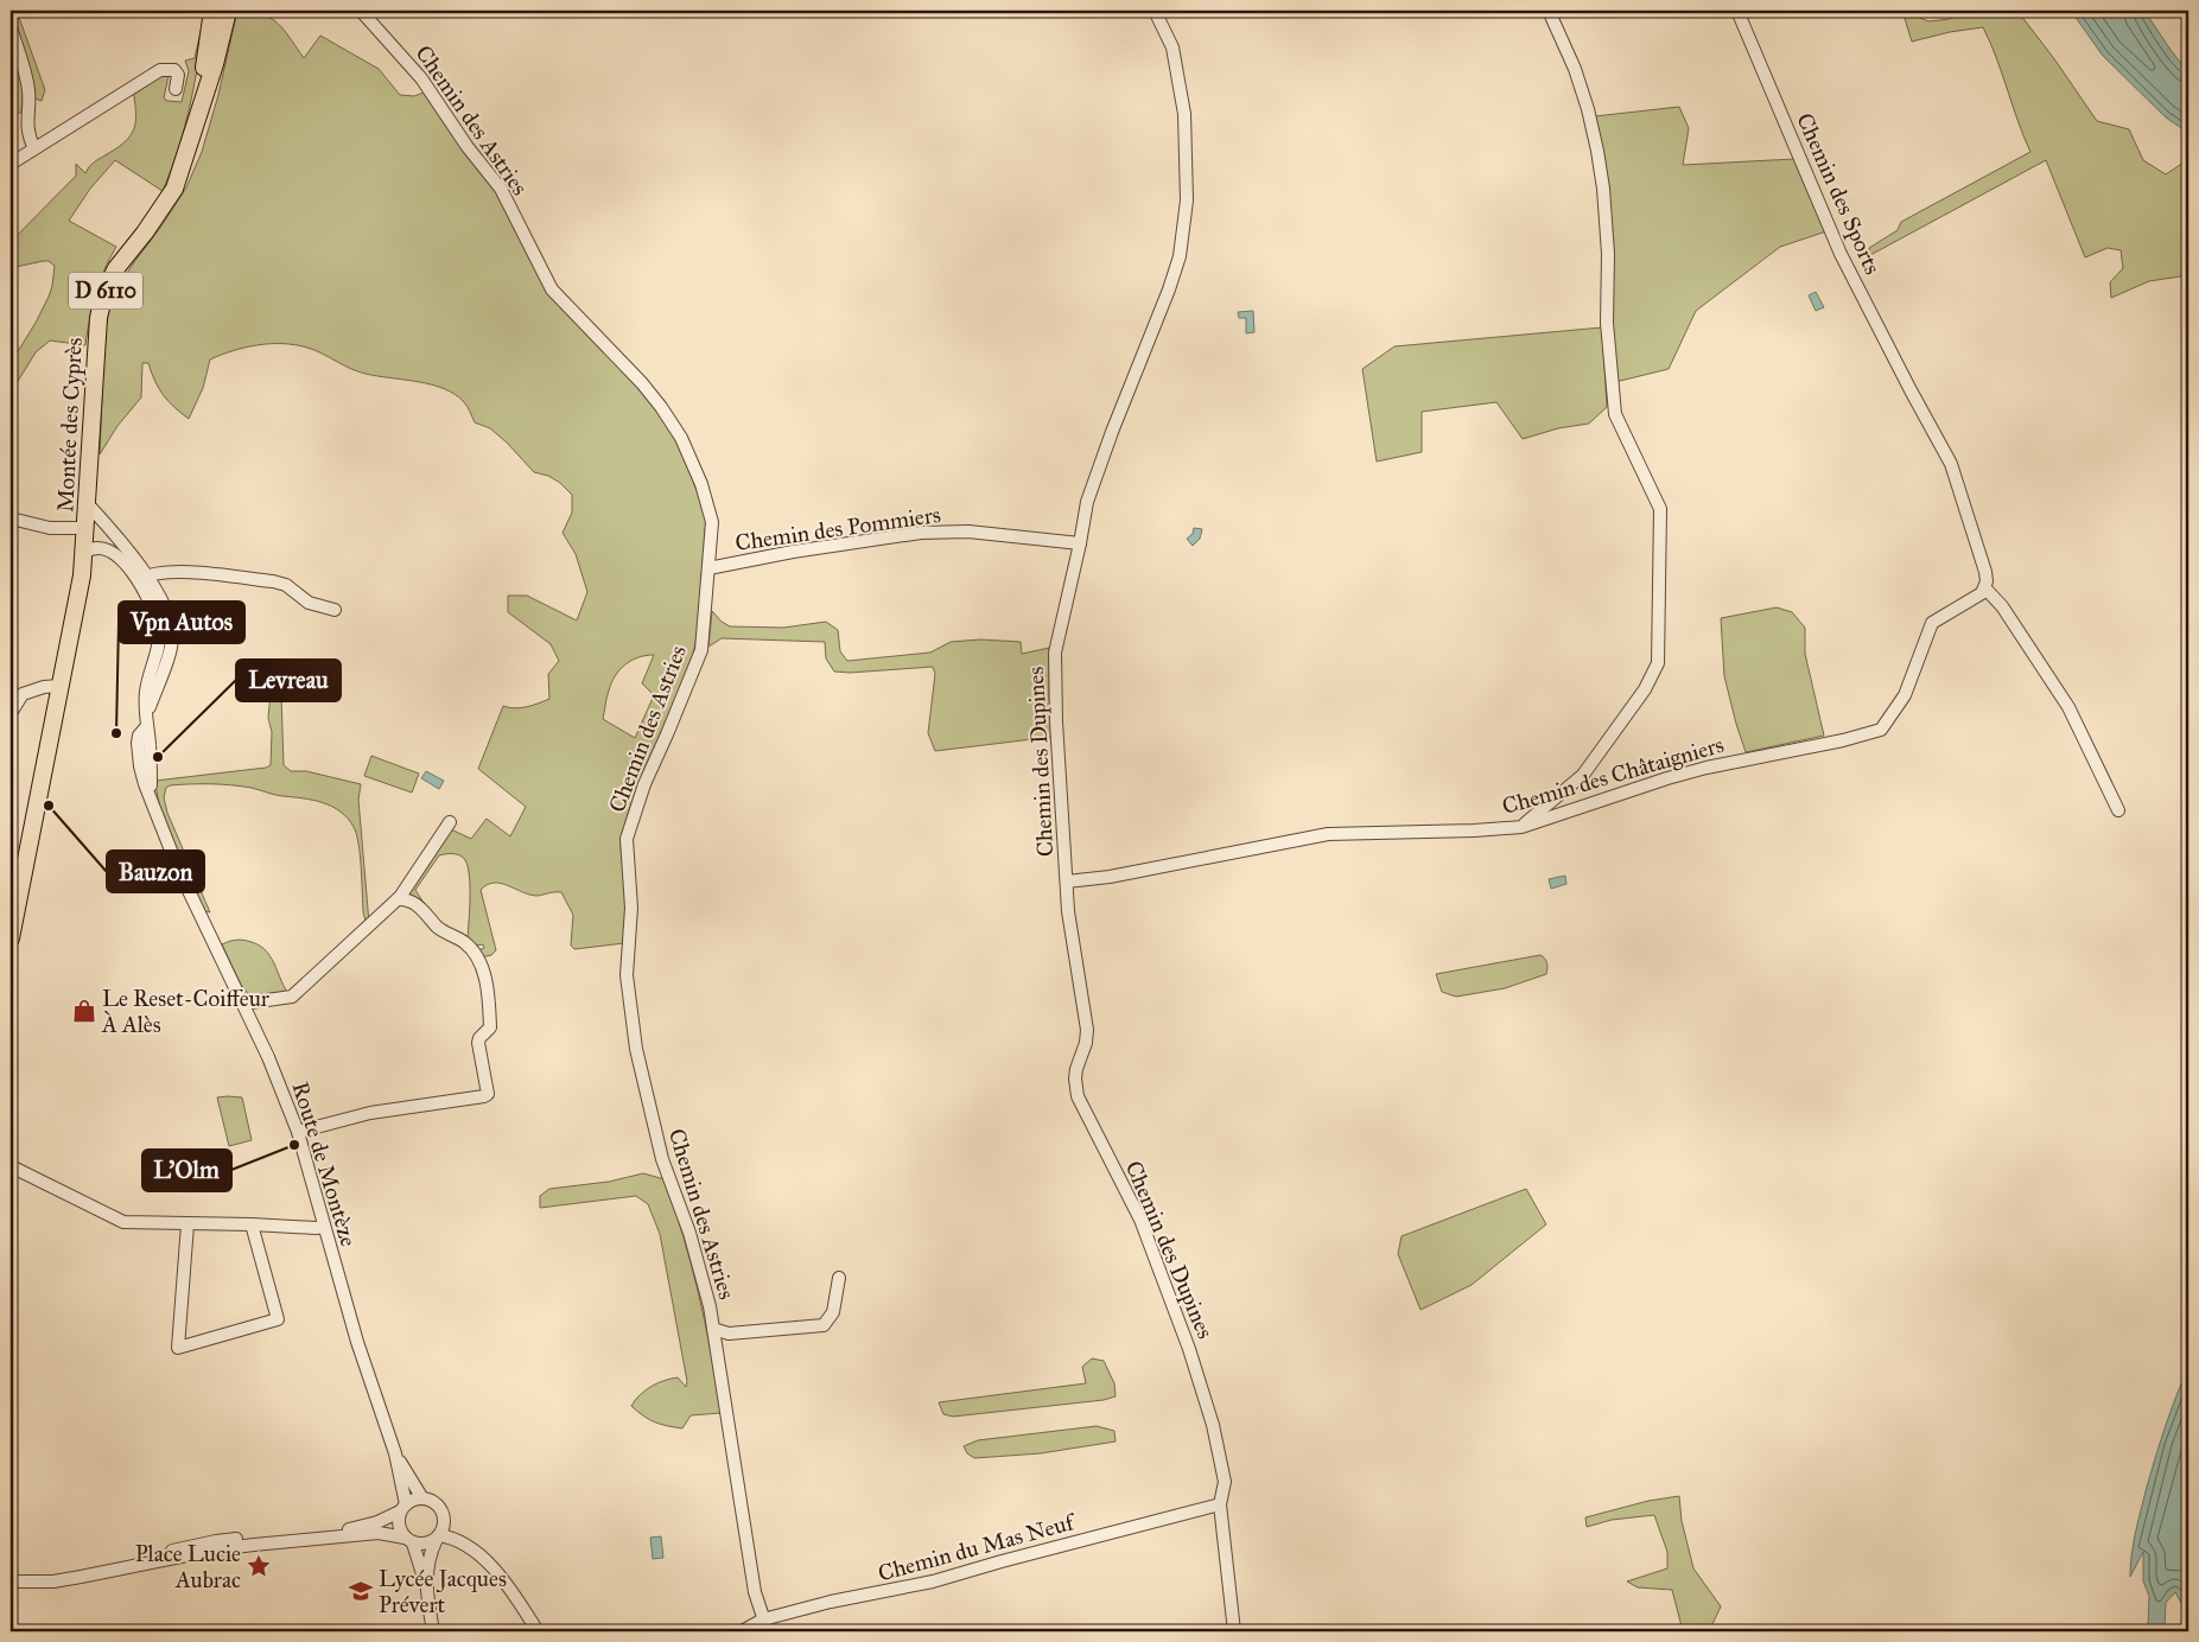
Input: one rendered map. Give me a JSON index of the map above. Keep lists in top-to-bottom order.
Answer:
{
  "streets": {
    "main road": ["D 6110", "Montée des Cyprès"],
    "street": [
      "Chemin des Astries",
      "Chemin des Sports",
      "Chemin des Pommiers",
      "Chemin des Dupines",
      "Chemin des Châtaigniers",
      "Route de Montèze",
      "Chemin du Mas Neuf"
    ]
  },
  "crossings": [
    ["Chemin des Astries", "Chemin des Pommiers"],
    ["Chemin des Astries", "Chemin du Mas Neuf"],
    ["Chemin des Sports", "Chemin des Châtaigniers"],
    ["Montée des Cyprès", "Route de Montèze"],
    ["Chemin des Pommiers", "Chemin des Dupines"],
    ["Chemin des Dupines", "Chemin des Châtaigniers"],
    ["Chemin des Dupines", "Chemin du Mas Neuf"]
  ],
  "places": {
    "other": [
      "Vpn Autos",
      "Levreau",
      "Bauzon",
      "L'Olm"
    ],
    "shop": ["Le Reset-Coiffeur À Alès"],
    "place": ["Place Lucie Aubrac"],
    "school or university": ["Lycée Jacques Prévert"]
  }
}
